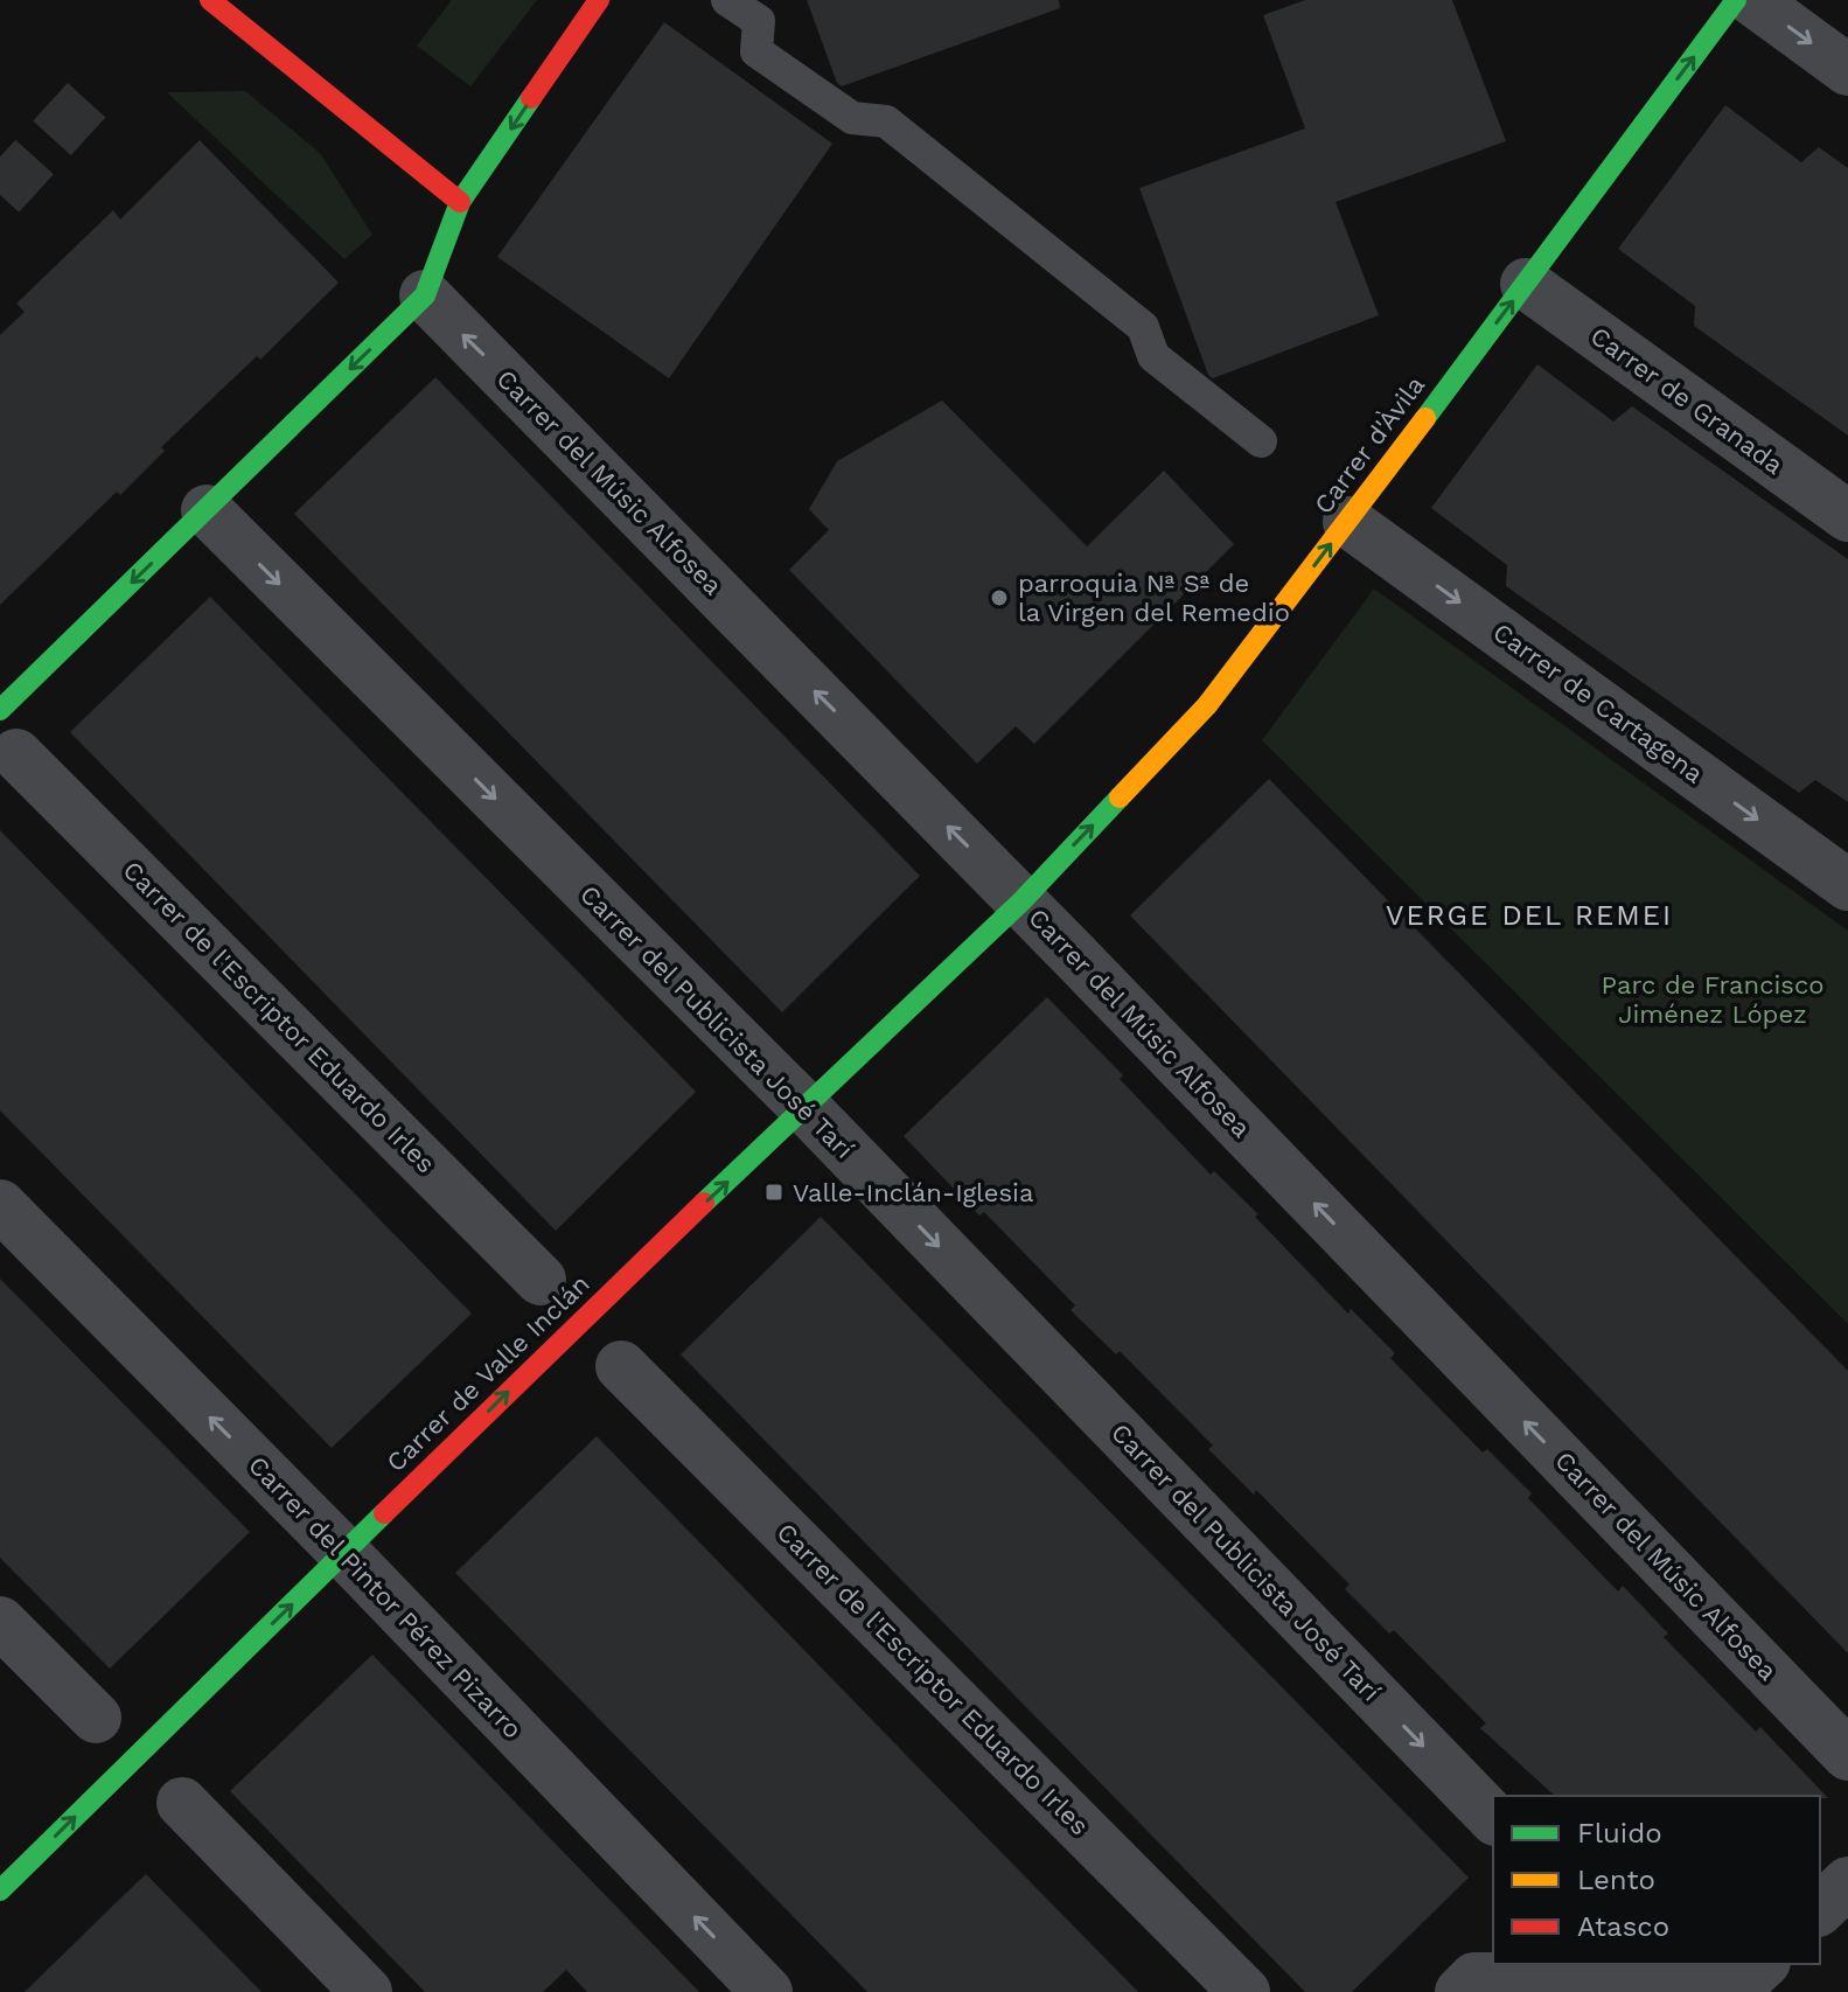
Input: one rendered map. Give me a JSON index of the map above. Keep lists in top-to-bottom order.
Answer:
{
  "streets": {
    "street": [
      "Carrer de Granada",
      "Carrer d'Àvila",
      "Carrer del Músic Alfosea",
      "Carrer de Cartagena",
      "Carrer de l'Escriptor Eduardo Irles",
      "Carrer del Publicista José Tarí",
      "Carrer de Valle Inclán",
      "Carrer del Pintor Pérez Pizarro"
    ]
  },
  "crossings": [
    ["Carrer de Granada", "Carrer d'Àvila"],
    ["Carrer d'Àvila", "Carrer del Músic Alfosea"],
    ["Carrer d'Àvila", "Carrer de Cartagena"],
    ["Carrer d'Àvila", "Carrer de Valle Inclán"],
    ["Carrer del Músic Alfosea", "Carrer de Valle Inclán"],
    ["Carrer del Publicista José Tarí", "Carrer de Valle Inclán"],
    ["Carrer de Valle Inclán", "Carrer del Pintor Pérez Pizarro"]
  ],
  "one_way": [
    "Carrer d'Àvila",
    "Carrer del Músic Alfosea",
    "Carrer de Cartagena",
    "Carrer del Publicista José Tarí",
    "Carrer de Valle Inclán"
  ],
  "districts": ["VERGE DEL REMEI"],
  "parks": ["Parc de Francisco Jiménez López"],
  "places": {
    "other": ["parroquia Nª Sª de la Virgen del Remedio"],
    "transit": ["Valle-Inclán-Iglesia"]
  },
  "legend": ["Fluido", "Lento", "Atasco"]
}
